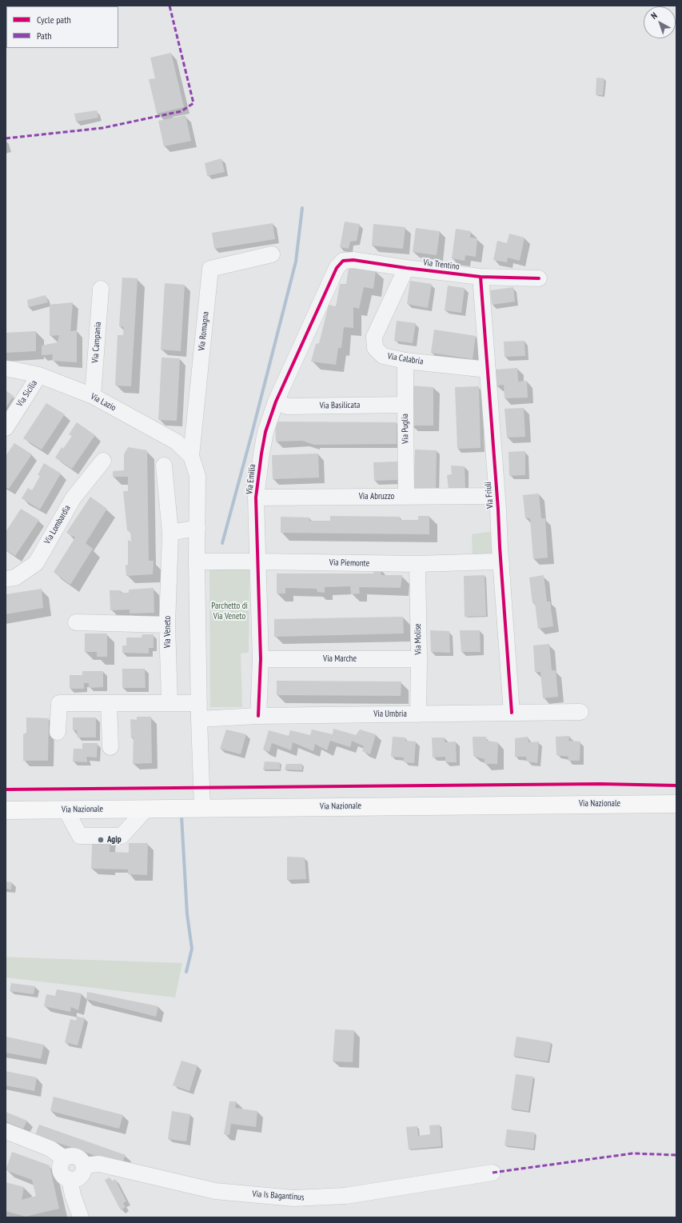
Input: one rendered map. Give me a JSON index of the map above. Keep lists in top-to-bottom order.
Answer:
{
  "streets": {
    "main road": ["Via Nazionale"],
    "street": [
      "Via Trentino",
      "Via Romagna",
      "Via Campania",
      "Via Calabria",
      "Via Sicilia",
      "Via Lazio",
      "Via Basilicata",
      "Via Puglia",
      "Via Emilia",
      "Via Friuli",
      "Via Abruzzo",
      "Via Lombardia",
      "Via Piemonte",
      "Via Veneto",
      "Via Molise",
      "Via Marche",
      "Via Umbria",
      "Via Is Bagantinus"
    ]
  },
  "crossings": [
    ["Via Trentino", "Via Calabria"],
    ["Via Trentino", "Via Emilia"],
    ["Via Trentino", "Via Friuli"],
    ["Via Romagna", "Via Lazio"],
    ["Via Campania", "Via Lazio"],
    ["Via Calabria", "Via Puglia"],
    ["Via Calabria", "Via Friuli"],
    ["Via Sicilia", "Via Lazio"],
    ["Via Basilicata", "Via Puglia"],
    ["Via Basilicata", "Via Emilia"],
    ["Via Puglia", "Via Abruzzo"],
    ["Via Emilia", "Via Abruzzo"],
    ["Via Emilia", "Via Piemonte"],
    ["Via Emilia", "Via Marche"],
    ["Via Emilia", "Via Umbria"],
    ["Via Friuli", "Via Abruzzo"],
    ["Via Friuli", "Via Piemonte"],
    ["Via Friuli", "Via Umbria"],
    ["Via Piemonte", "Via Molise"],
    ["Via Molise", "Via Marche"],
    ["Via Molise", "Via Umbria"]
  ],
  "parks": ["Parchetto di Via Veneto"],
  "places": ["Agip"],
  "legend": ["Cycle path", "Path"],
  "north": "top left"
}
